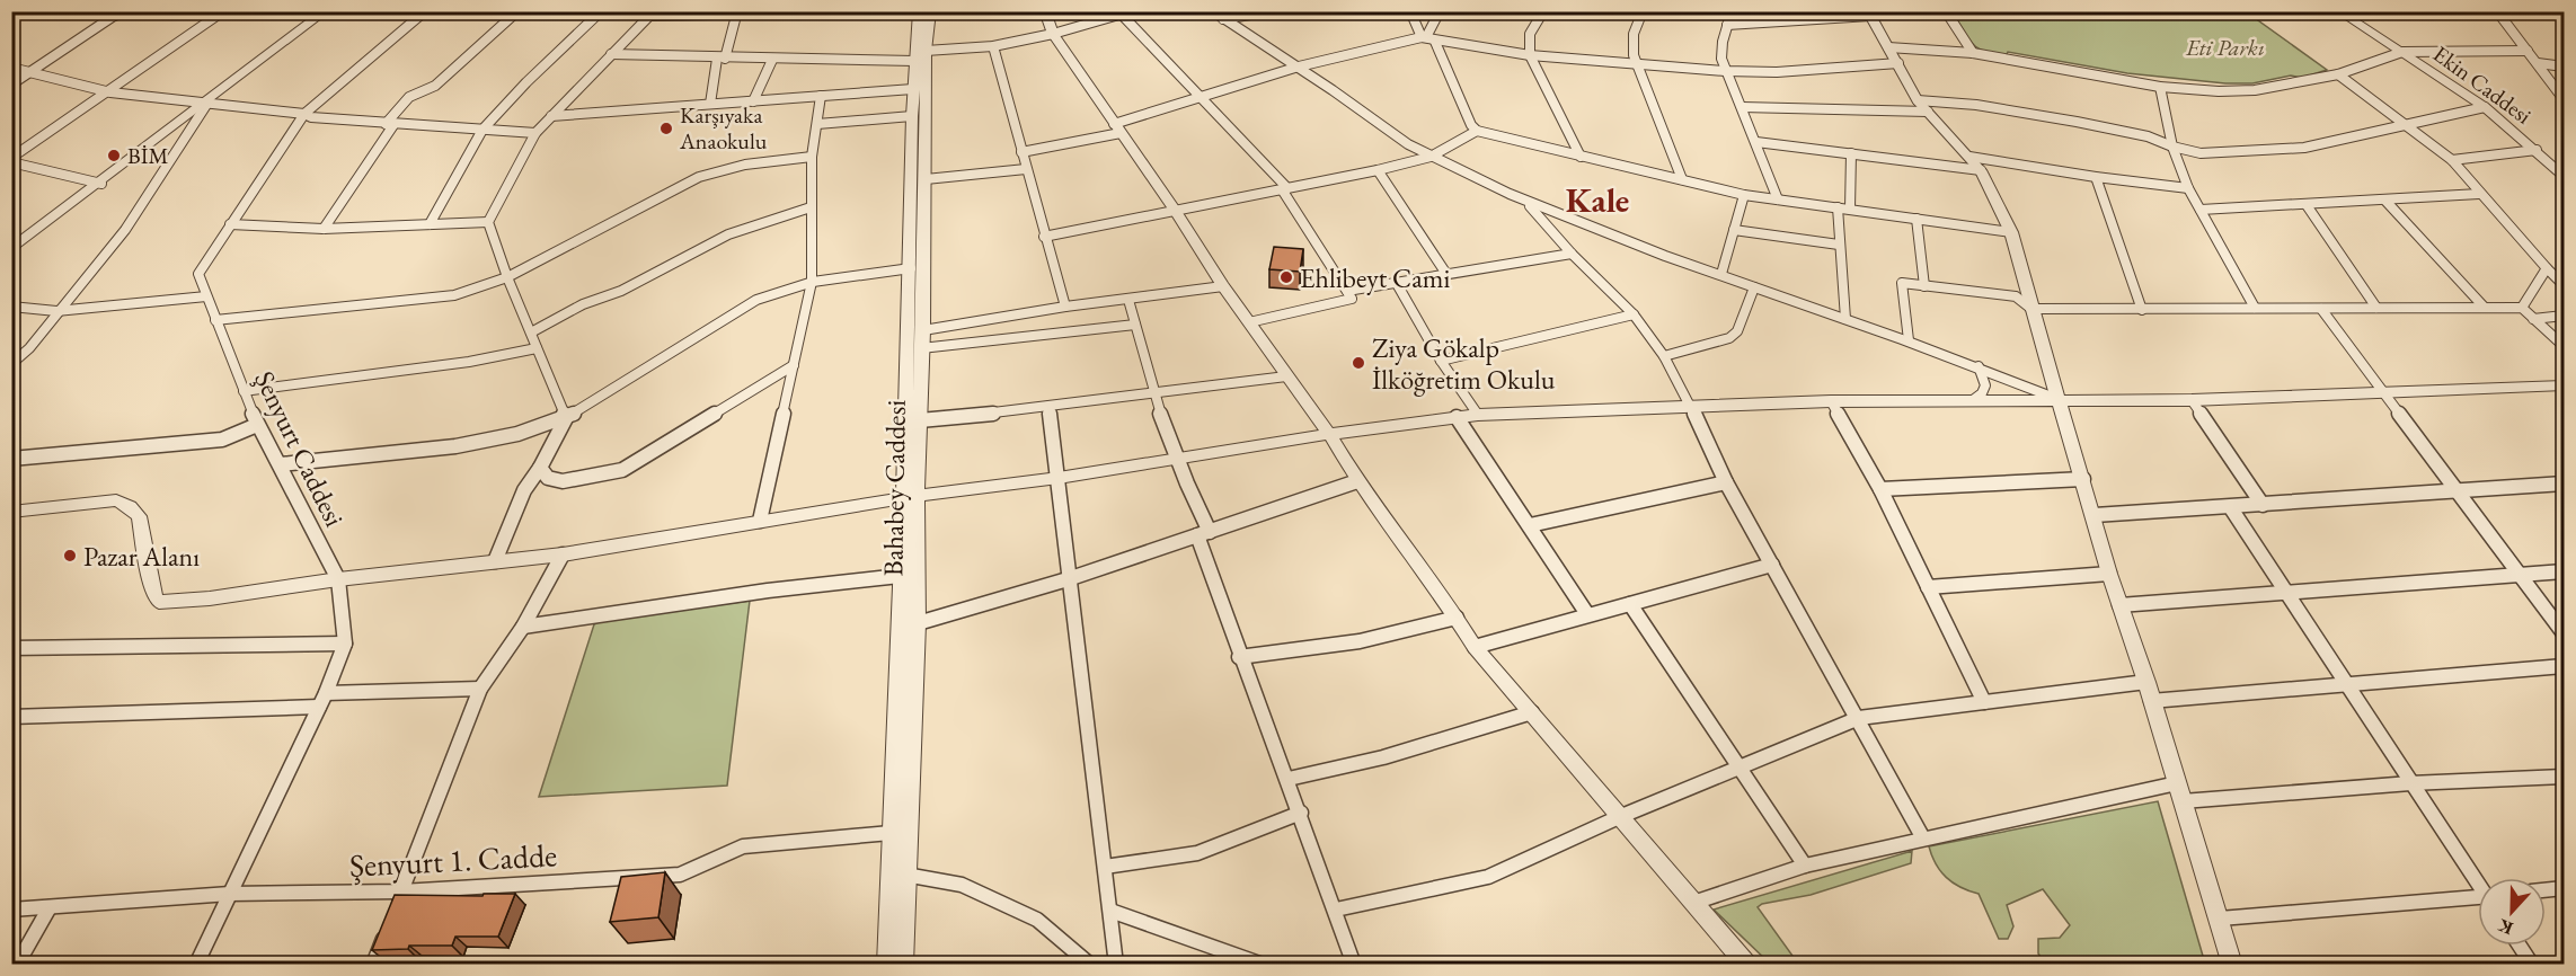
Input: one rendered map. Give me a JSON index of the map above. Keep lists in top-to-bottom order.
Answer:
{
  "streets": {
    "street": [
      "Ekin Caddesi",
      "Şenyurt Caddesi",
      "Bahabey Caddesi",
      "Şenyurt 1. Cadde"
    ]
  },
  "crossings": [
    ["Şenyurt Caddesi", "Şenyurt 1. Cadde"],
    ["Bahabey Caddesi", "Şenyurt 1. Cadde"]
  ],
  "districts": ["Kale"],
  "parks": ["Eti Parkı"],
  "places": [
    "Karşıyaka Anaokulu",
    "BİM",
    "Ehlibeyt Cami",
    "Ziya Gökalp İlköğretim Okulu",
    "Pazar Alanı"
  ],
  "north": "bottom"
}
